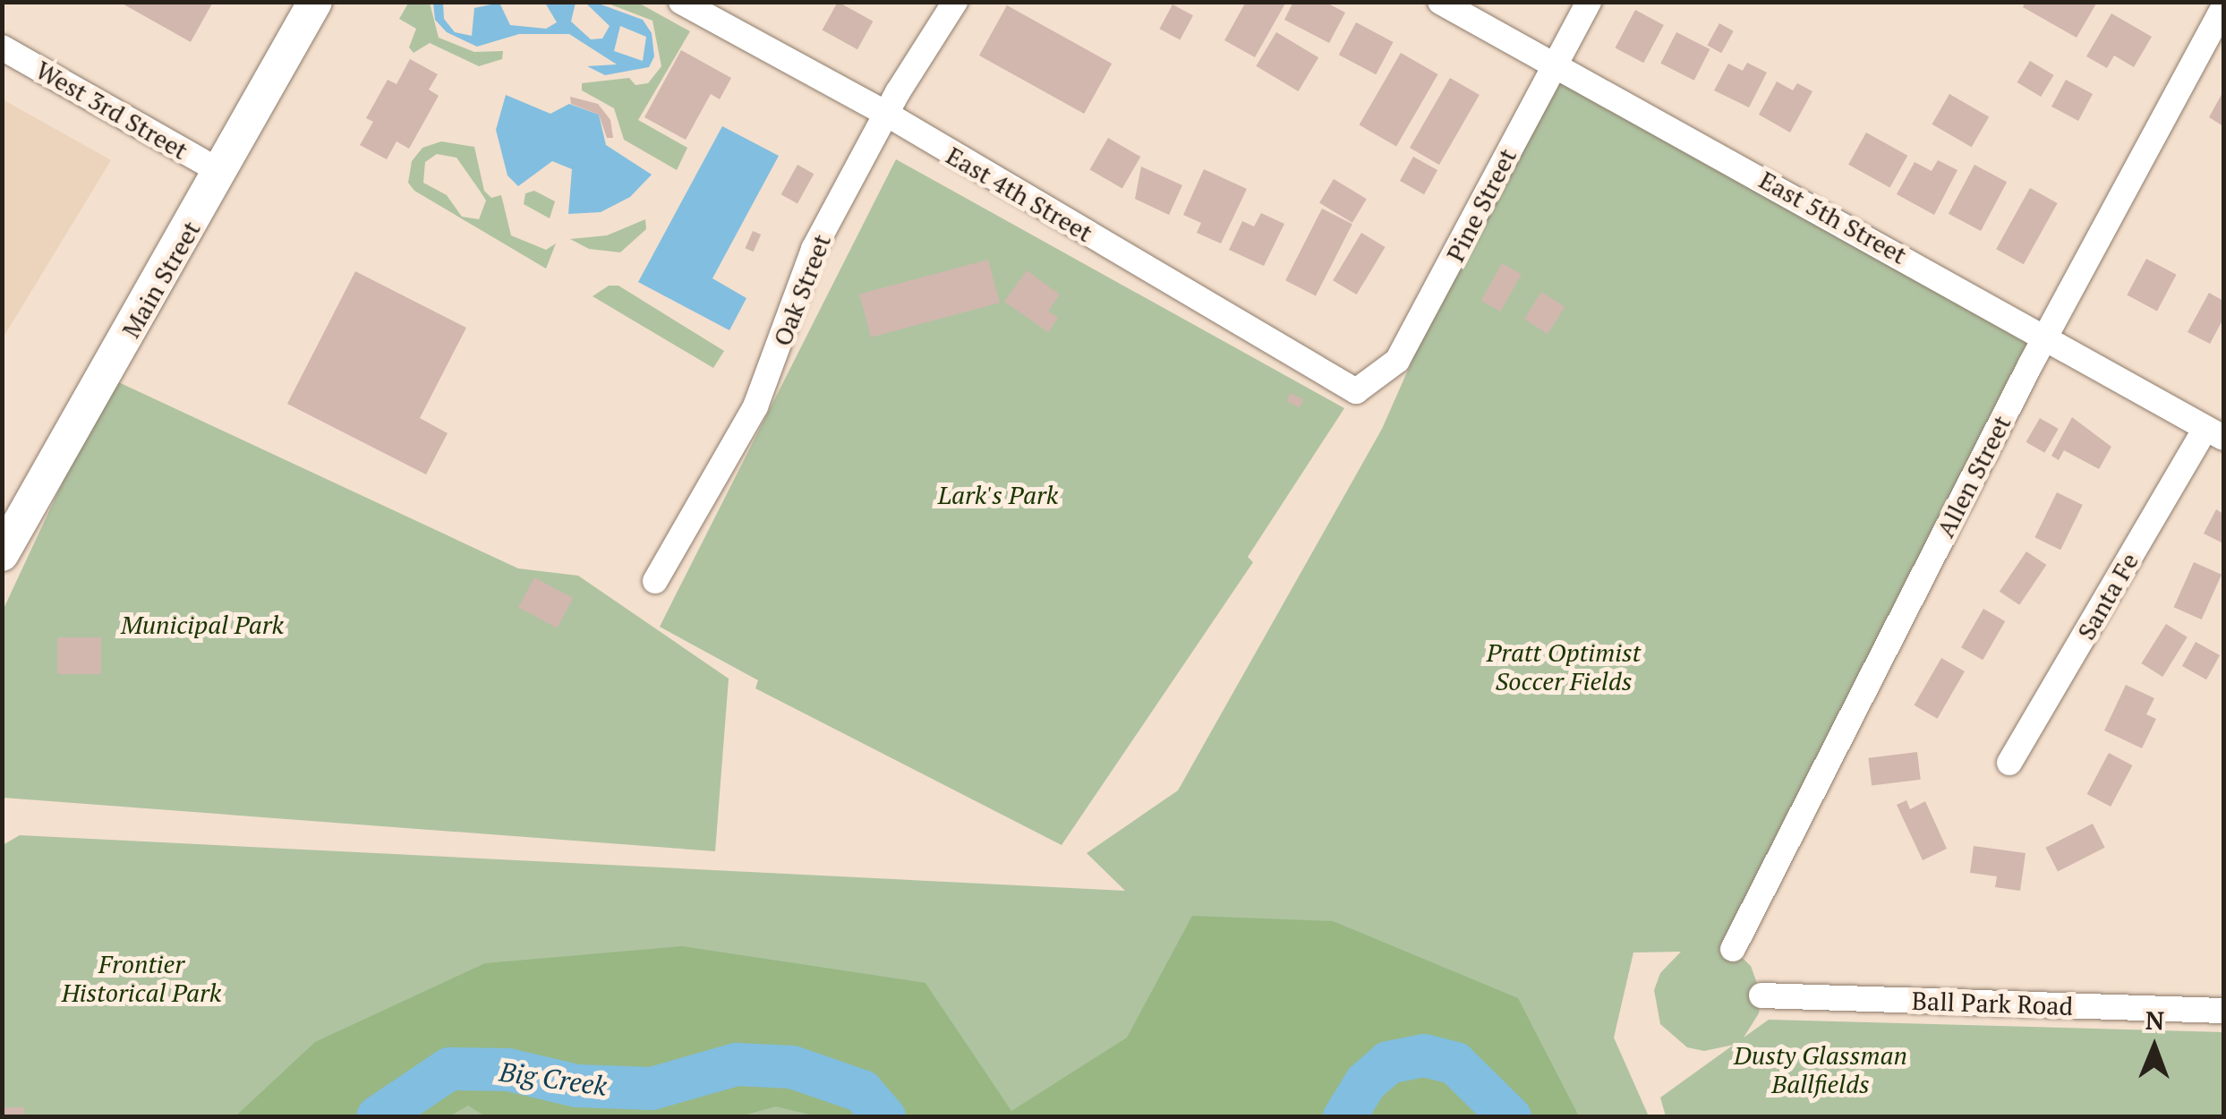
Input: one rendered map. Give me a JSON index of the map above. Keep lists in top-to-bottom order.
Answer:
{
  "streets": {
    "street": [
      "West 3rd Street",
      "East 4th Street",
      "Pine Street",
      "East 5th Street",
      "Main Street",
      "Oak Street",
      "Allen Street",
      "Santa Fe",
      "Ball Park Road"
    ]
  },
  "crossings": [
    ["West 3rd Street", "Main Street"],
    ["East 4th Street", "Pine Street"],
    ["East 4th Street", "Oak Street"],
    ["Pine Street", "East 5th Street"],
    ["East 5th Street", "Allen Street"],
    ["East 5th Street", "Santa Fe"]
  ],
  "water": ["Big Creek"],
  "parks": [
    "Lark's Park",
    "Municipal Park",
    "Pratt Optimist Soccer Fields",
    "Frontier Historical Park",
    "Dusty Glassman Ballfields"
  ],
  "north": "top"
}
